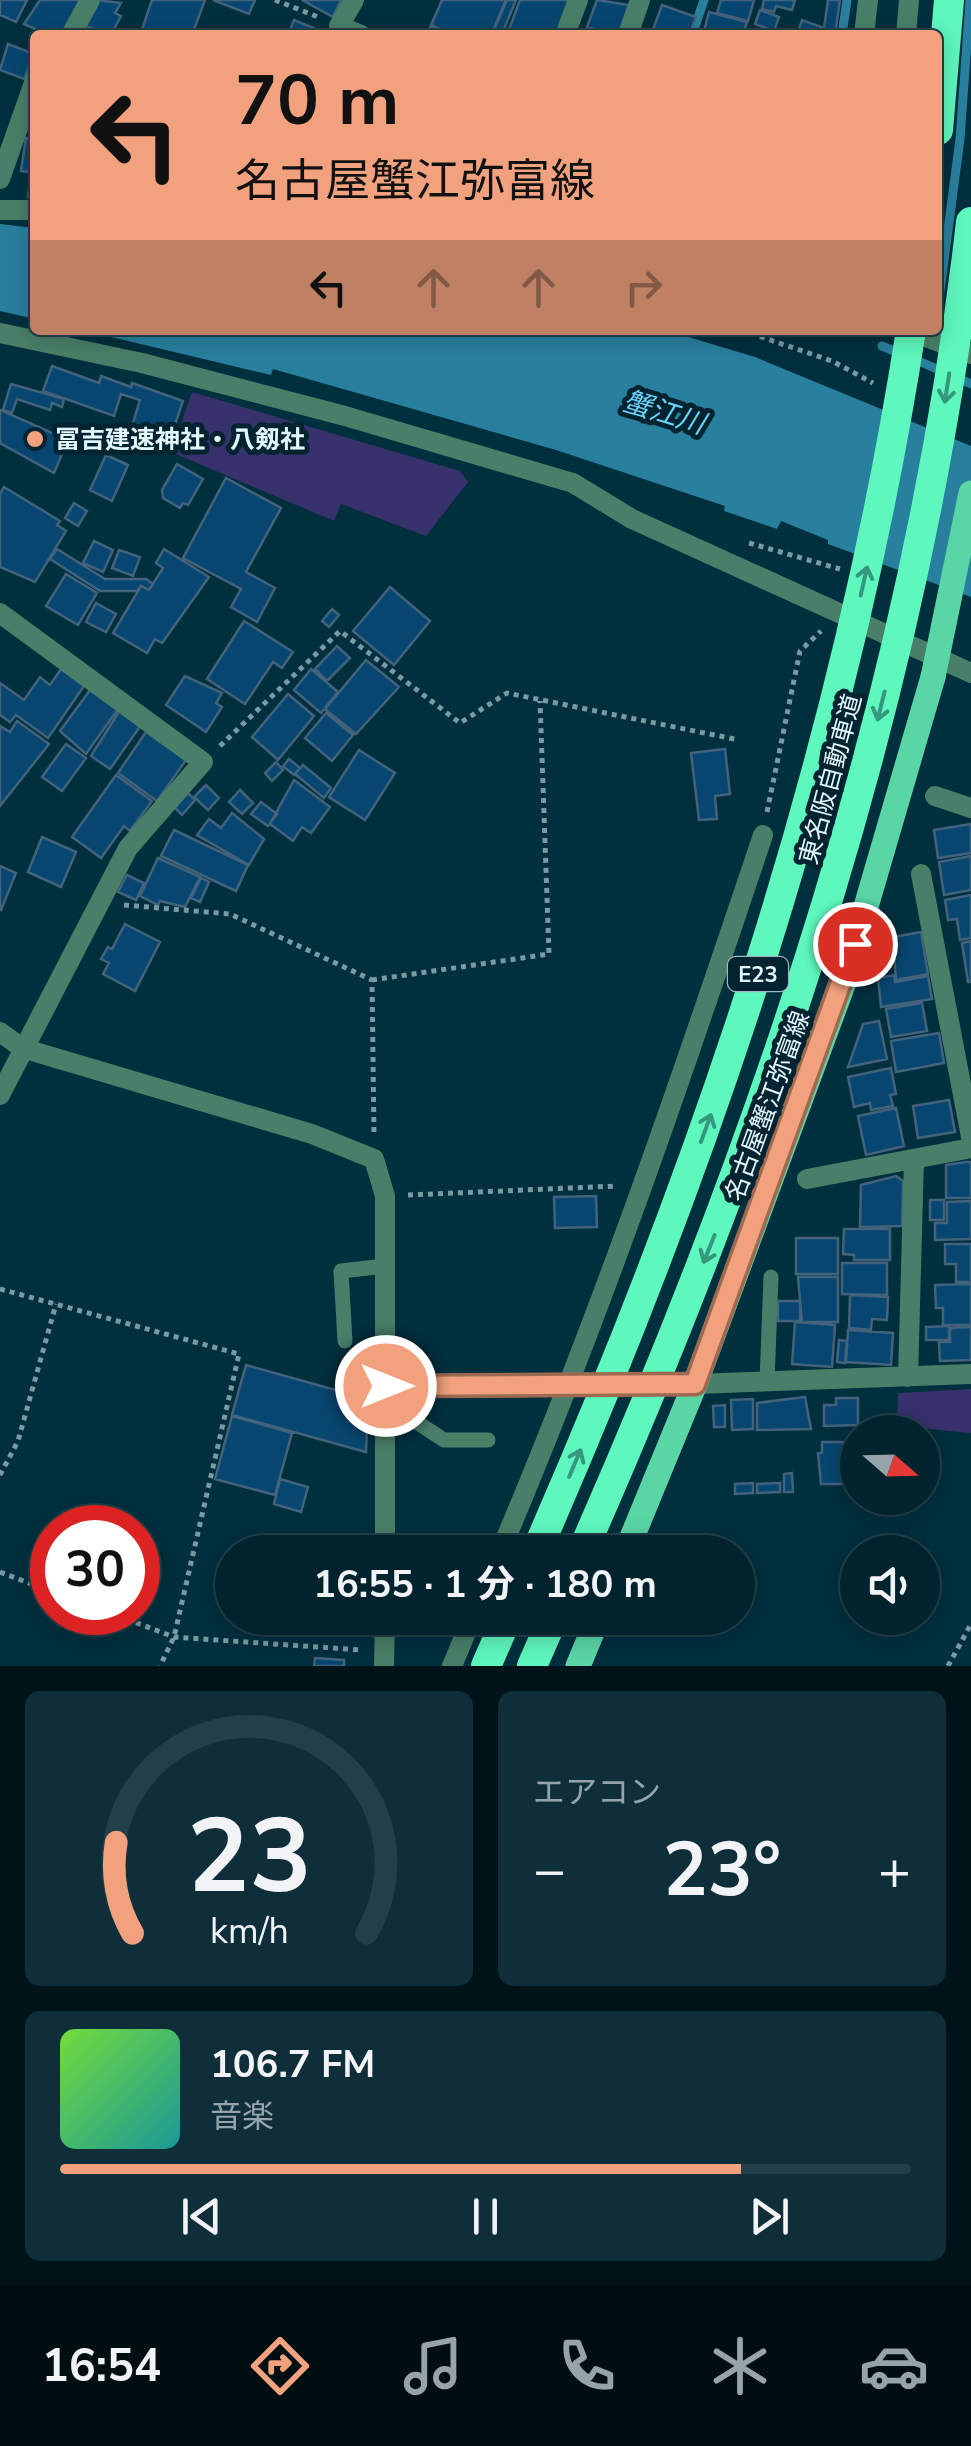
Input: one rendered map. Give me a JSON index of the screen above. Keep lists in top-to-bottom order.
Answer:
{
  "streets": {
    "highway": ["東名阪自動車道", "E23"],
    "main road": ["名古屋蟹江弥富線"]
  },
  "water": ["蟹江川"],
  "places": ["冨吉建速神社・八剱社"],
  "north": "right",
  "page": {
    "turn": ["70 m", "名古屋蟹江弥富線"],
    "limit": "30",
    "trip": "16:55 · 1 分 · 180 m",
    "tile": "エアコン",
    "heat": ["−", "23°", "+"],
    "song": ["106.7 FM", "音楽"],
    "tabs": "16:54",
    "gauge": ["23", "km/h"]
  }
}
